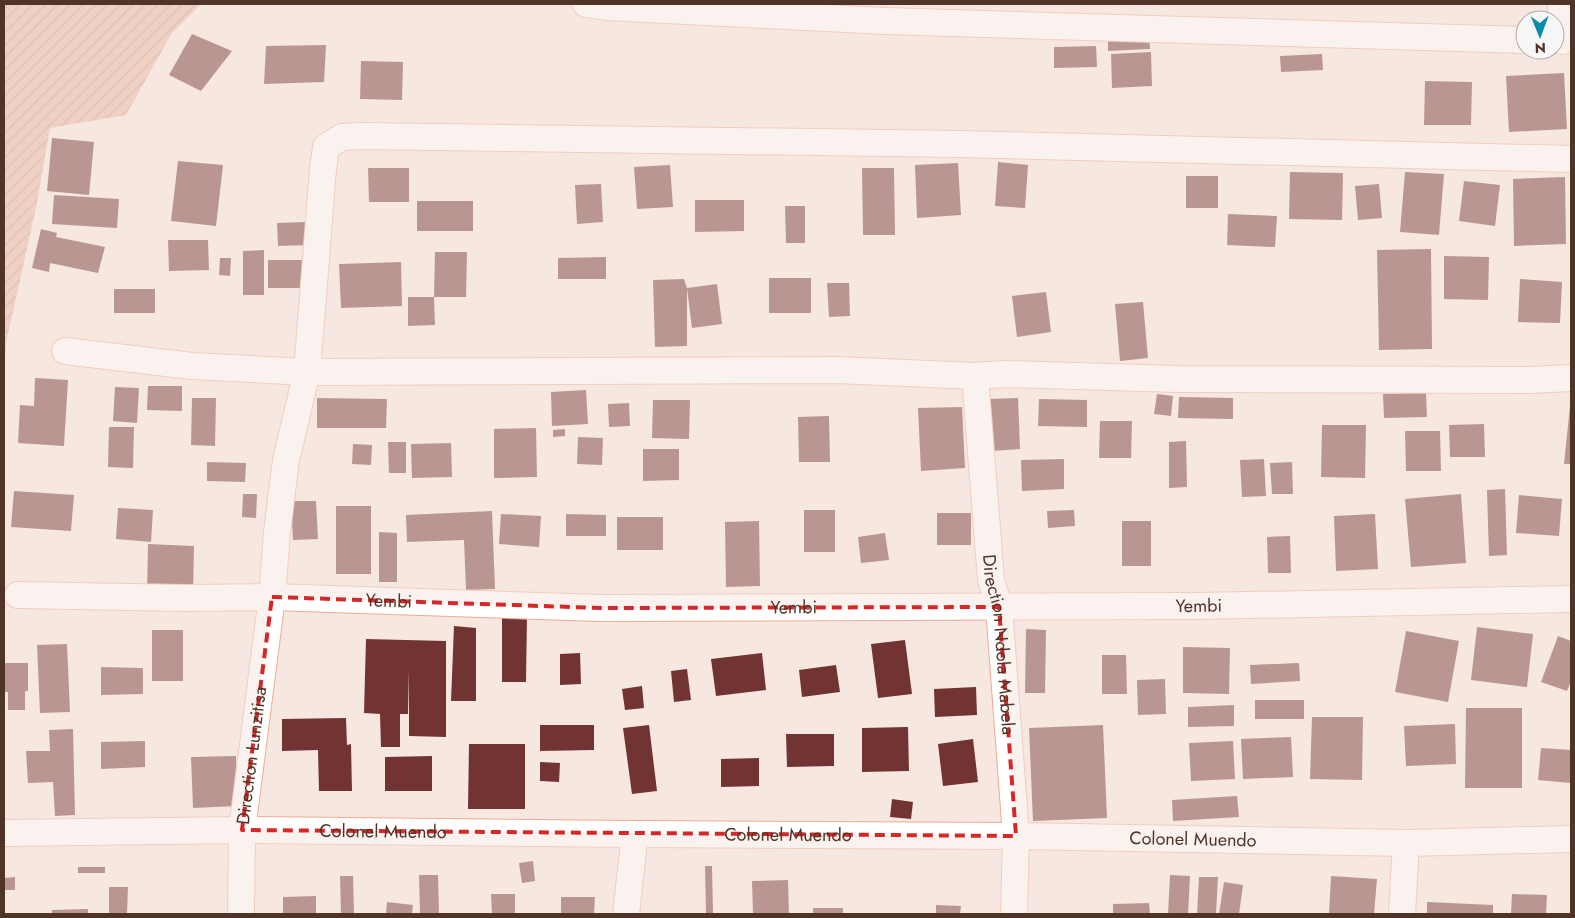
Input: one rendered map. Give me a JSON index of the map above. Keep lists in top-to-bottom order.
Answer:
{
  "streets": {
    "street": [
      "Yembi",
      "Direction Ndola Mabela",
      "Direction Lunzitisa",
      "Colonel Muendo"
    ]
  },
  "crossings": [
    ["Yembi", "Direction Ndola Mabela"],
    ["Yembi", "Direction Lunzitisa"],
    ["Direction Ndola Mabela", "Colonel Muendo"],
    ["Direction Lunzitisa", "Colonel Muendo"]
  ],
  "north": "bottom"
}
